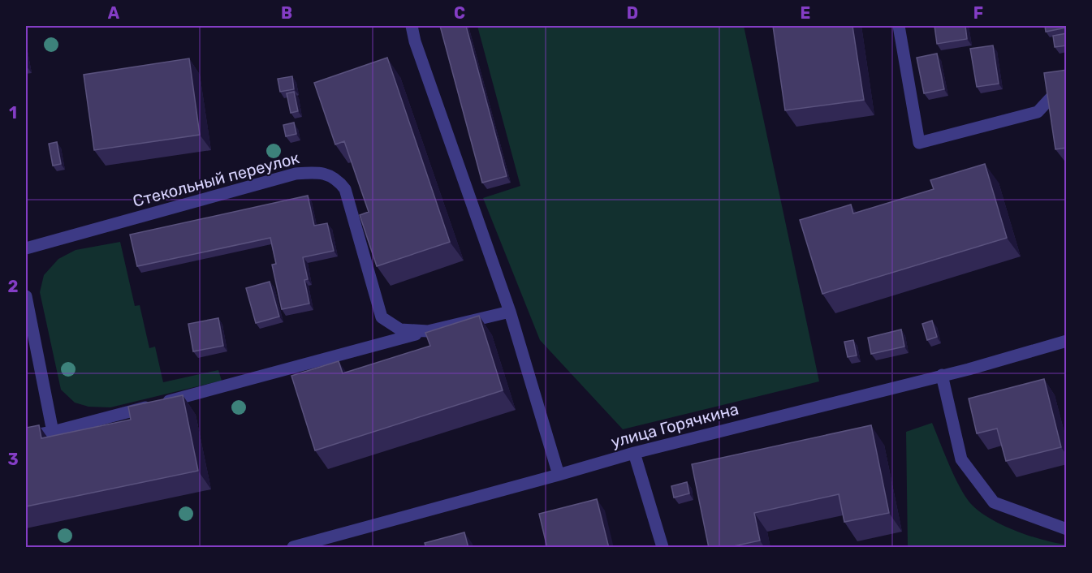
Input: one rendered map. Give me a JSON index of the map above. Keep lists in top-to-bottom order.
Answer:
{
  "streets": {
    "street": ["Стекольный переулок", "улица Горячкина"]
  },
  "grid": {
    "columns": [
      "A",
      "B",
      "C",
      "D",
      "E",
      "F"
    ],
    "rows": ["1", "2", "3"]
  }
}
